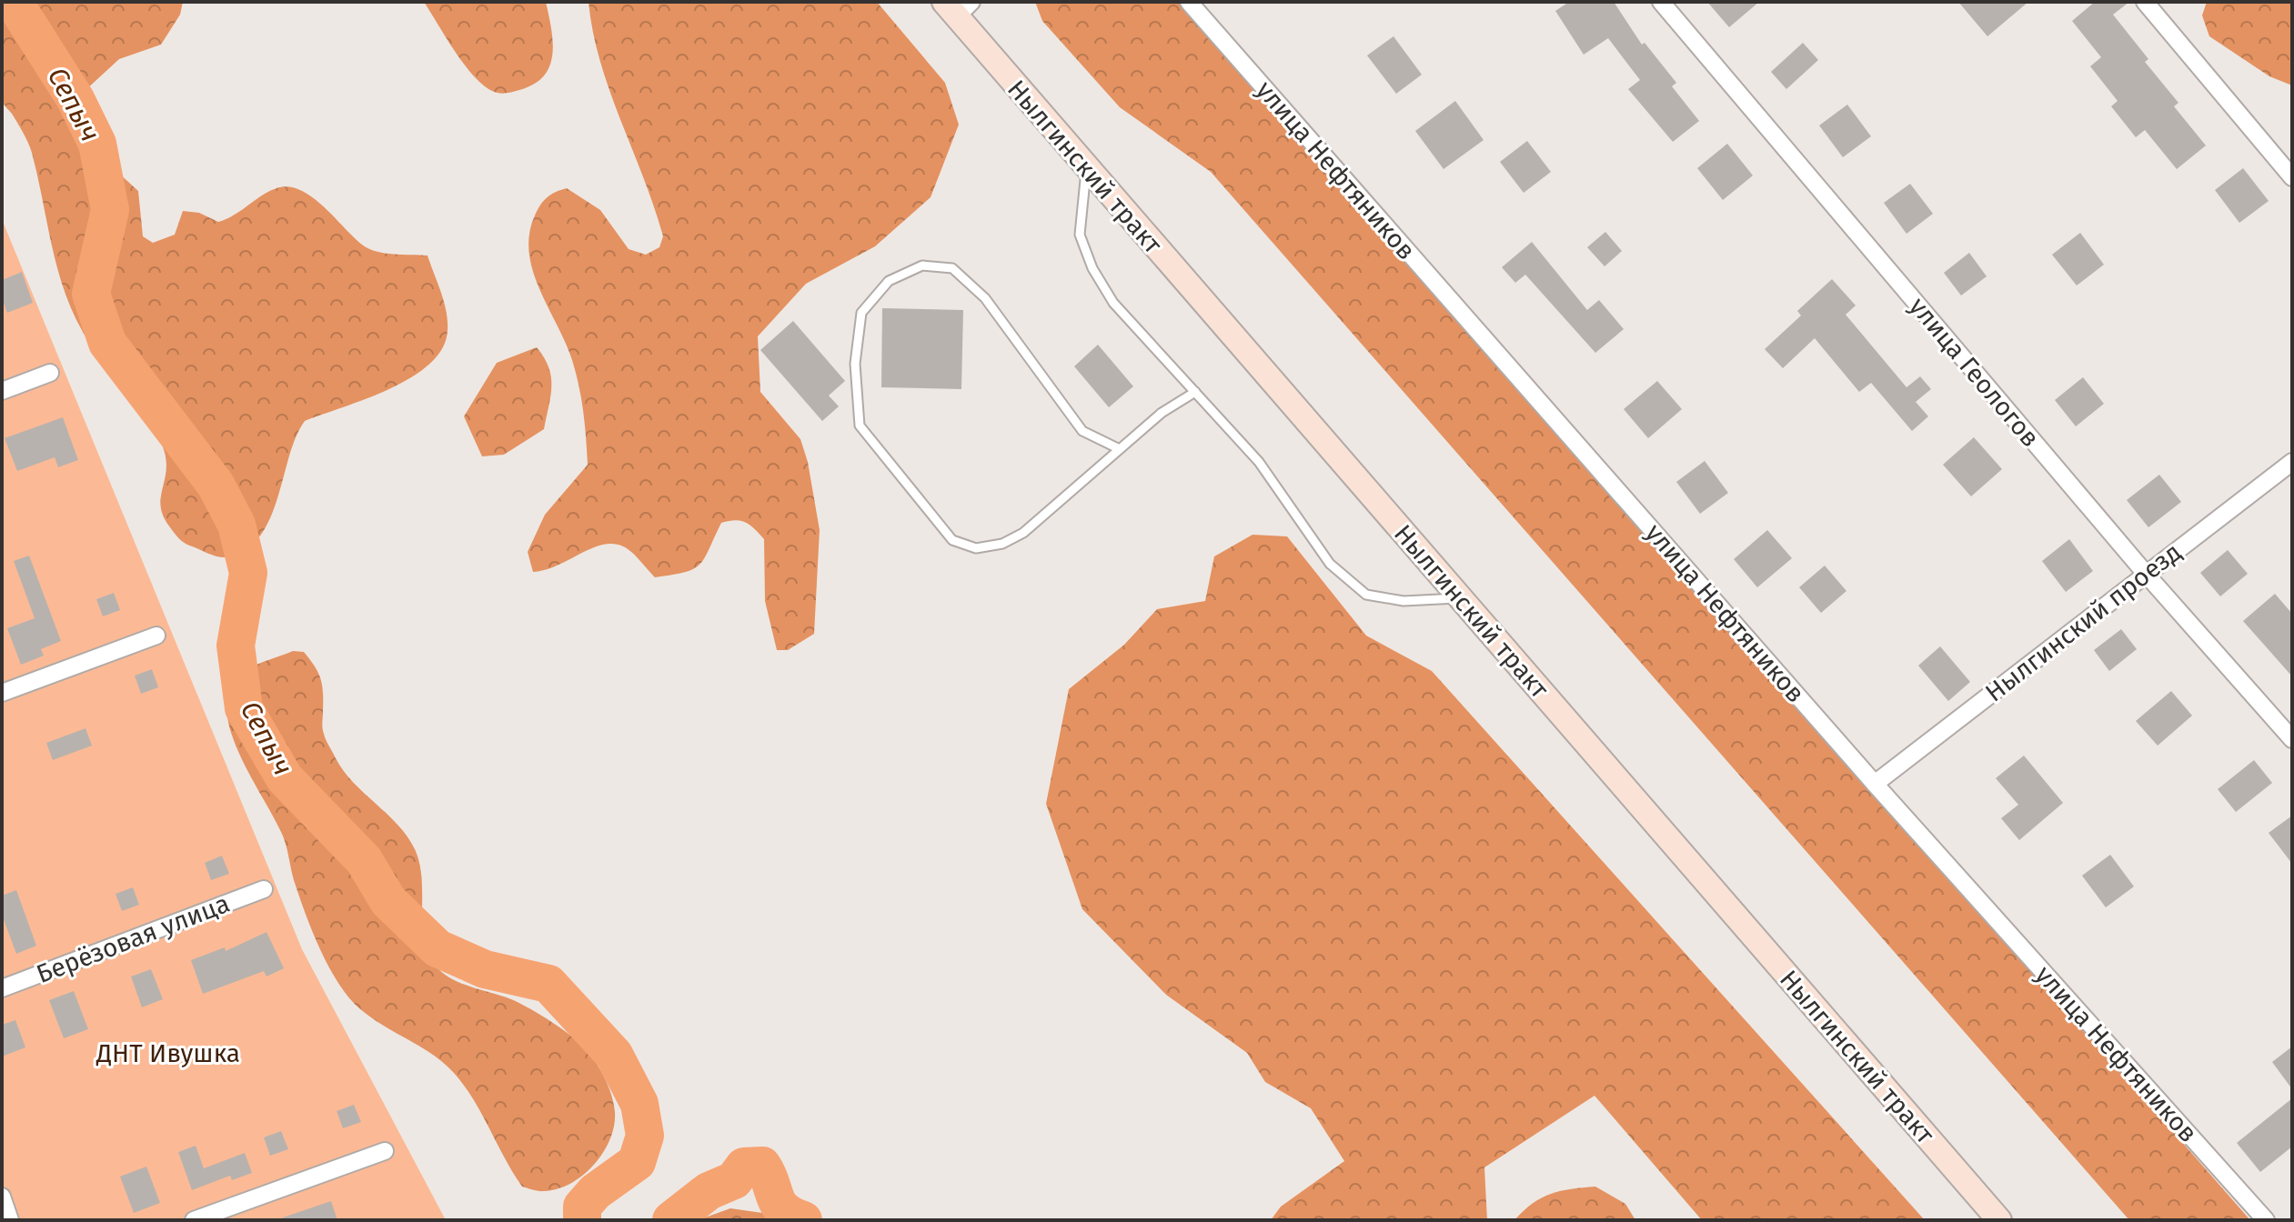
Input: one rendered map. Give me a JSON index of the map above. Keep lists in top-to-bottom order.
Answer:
{
  "streets": {
    "main road": ["Нылгинский тракт"],
    "street": [
      "улица Нефтяников",
      "улица Геологов",
      "Нылгинский проезд",
      "Берёзовая улица"
    ]
  },
  "crossings": [
    ["улица Нефтяников", "Нылгинский проезд"],
    ["улица Геологов", "Нылгинский проезд"]
  ],
  "water": ["Сепыч"],
  "parks": ["ДНТ Ивушка"]
}
